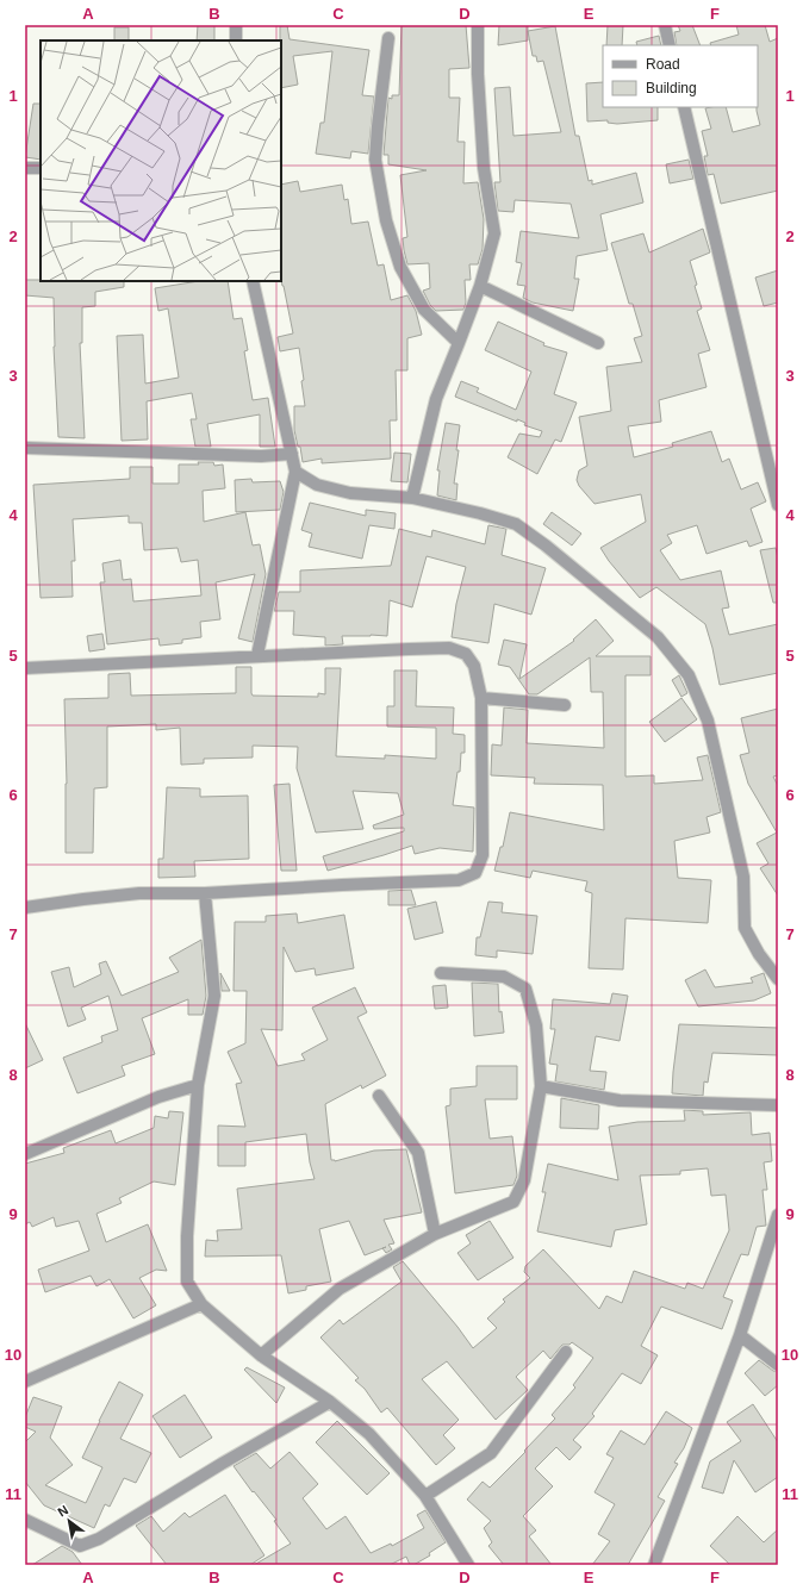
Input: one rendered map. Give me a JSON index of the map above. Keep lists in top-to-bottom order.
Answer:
{
  "legend": ["Road", "Building"],
  "north": "top left",
  "grid": {
    "columns": [
      "A",
      "B",
      "C",
      "D",
      "E",
      "F"
    ],
    "rows": [
      "1",
      "2",
      "3",
      "4",
      "5",
      "6",
      "7",
      "8",
      "9",
      "10",
      "11"
    ]
  }
}
